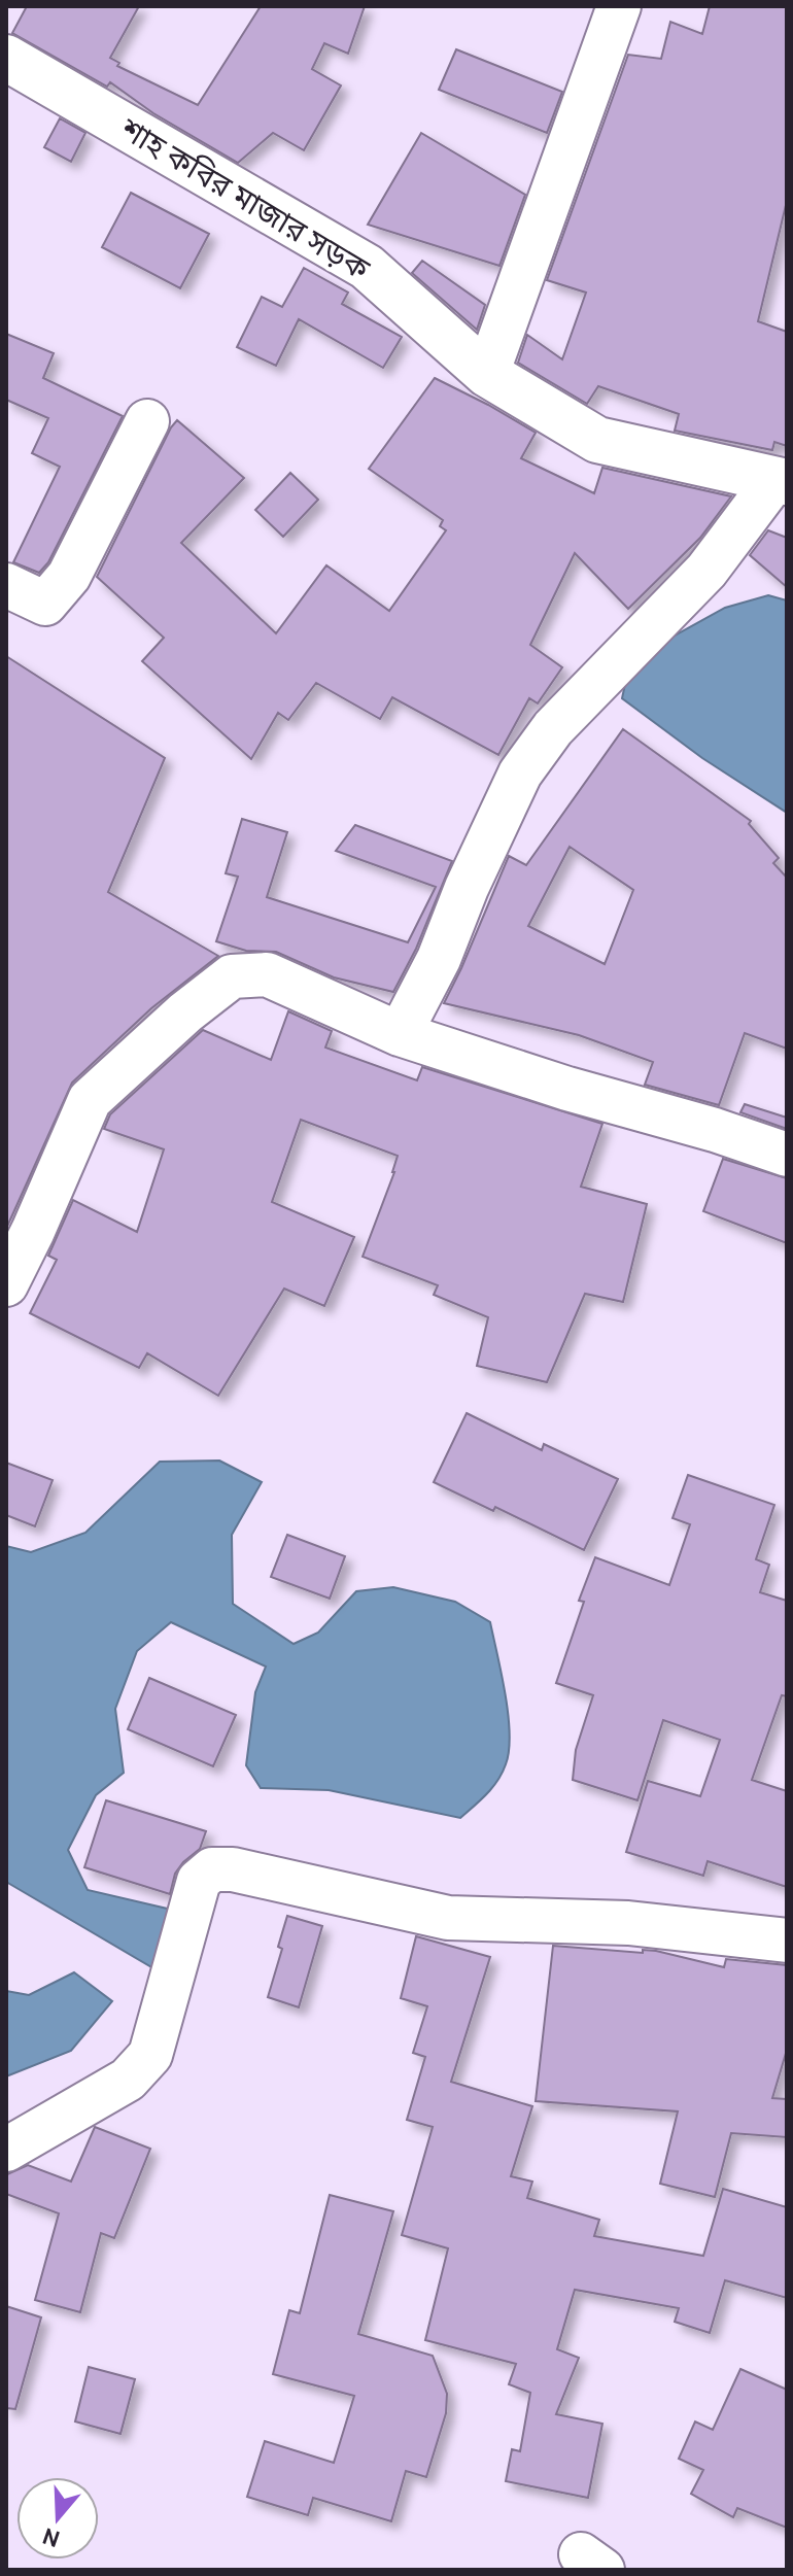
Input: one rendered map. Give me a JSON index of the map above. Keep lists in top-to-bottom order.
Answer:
{
  "streets": {
    "street": ["শাহ কবির মাজার সড়ক"]
  },
  "north": "bottom"
}
